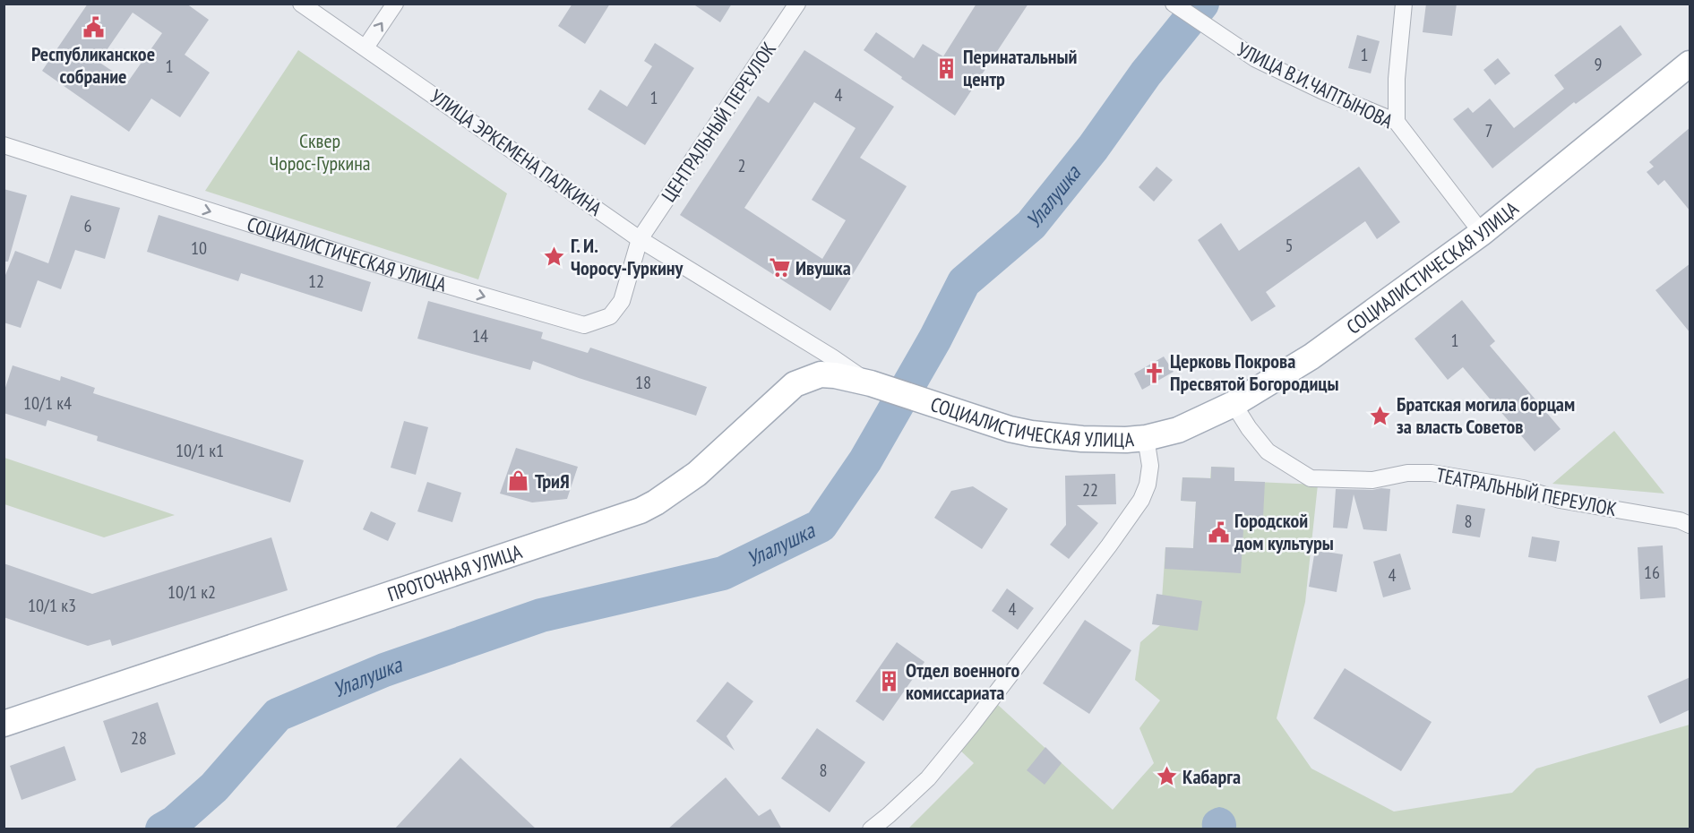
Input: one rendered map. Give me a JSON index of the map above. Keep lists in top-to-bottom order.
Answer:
{
  "streets": {
    "main road": ["СОЦИАЛИСТИЧЕСКАЯ УЛИЦА", "ПРОТОЧНАЯ УЛИЦА"],
    "street": [
      "УЛИЦА В.И.ЧАПТЫНОВА",
      "ЦЕНТРАЛЬНЫЙ ПЕРЕУЛОК",
      "УЛИЦА ЭРКЕМЕНА ПАЛКИНА",
      "ТЕАТРАЛЬНЫЙ ПЕРЕУЛОК"
    ]
  },
  "crossings": [
    ["УЛИЦА В.И.ЧАПТЫНОВА", "СОЦИАЛИСТИЧЕСКАЯ УЛИЦА"],
    ["ЦЕНТРАЛЬНЫЙ ПЕРЕУЛОК", "УЛИЦА ЭРКЕМЕНА ПАЛКИНА"],
    ["ЦЕНТРАЛЬНЫЙ ПЕРЕУЛОК", "СОЦИАЛИСТИЧЕСКАЯ УЛИЦА"],
    ["УЛИЦА ЭРКЕМЕНА ПАЛКИНА", "СОЦИАЛИСТИЧЕСКАЯ УЛИЦА"],
    ["УЛИЦА ЭРКЕМЕНА ПАЛКИНА", "ПРОТОЧНАЯ УЛИЦА"],
    ["СОЦИАЛИСТИЧЕСКАЯ УЛИЦА", "ТЕАТРАЛЬНЫЙ ПЕРЕУЛОК"],
    ["СОЦИАЛИСТИЧЕСКАЯ УЛИЦА", "ПРОТОЧНАЯ УЛИЦА"]
  ],
  "one_way": ["СОЦИАЛИСТИЧЕСКАЯ УЛИЦА"],
  "water": ["Улалушка"],
  "parks": ["Сквер Чорос-Гуркина"],
  "places": {
    "public building": ["Республиканское собрание", "Городской дом культуры"],
    "building": ["Перинатальный центр", "Отдел военного комиссариата"],
    "place": ["Г. И. Чоросу-Гуркину", "Братская могила борцам за власть Советов", "Кабарга"],
    "supermarket": ["Ивушка"],
    "church": ["Церковь Покрова Пресвятой Богородицы"],
    "shop": ["ТриЯ"]
  },
  "house_numbers": [
    "1",
    "9",
    "1",
    "4",
    "1",
    "7",
    "2",
    "6",
    "5",
    "10",
    "12",
    "14",
    "1",
    "18",
    "10/1 к4",
    "10/1 к1",
    "22",
    "8",
    "16",
    "4",
    "10/1 к2",
    "10/1 к3",
    "4",
    "28",
    "8"
  ]
}
